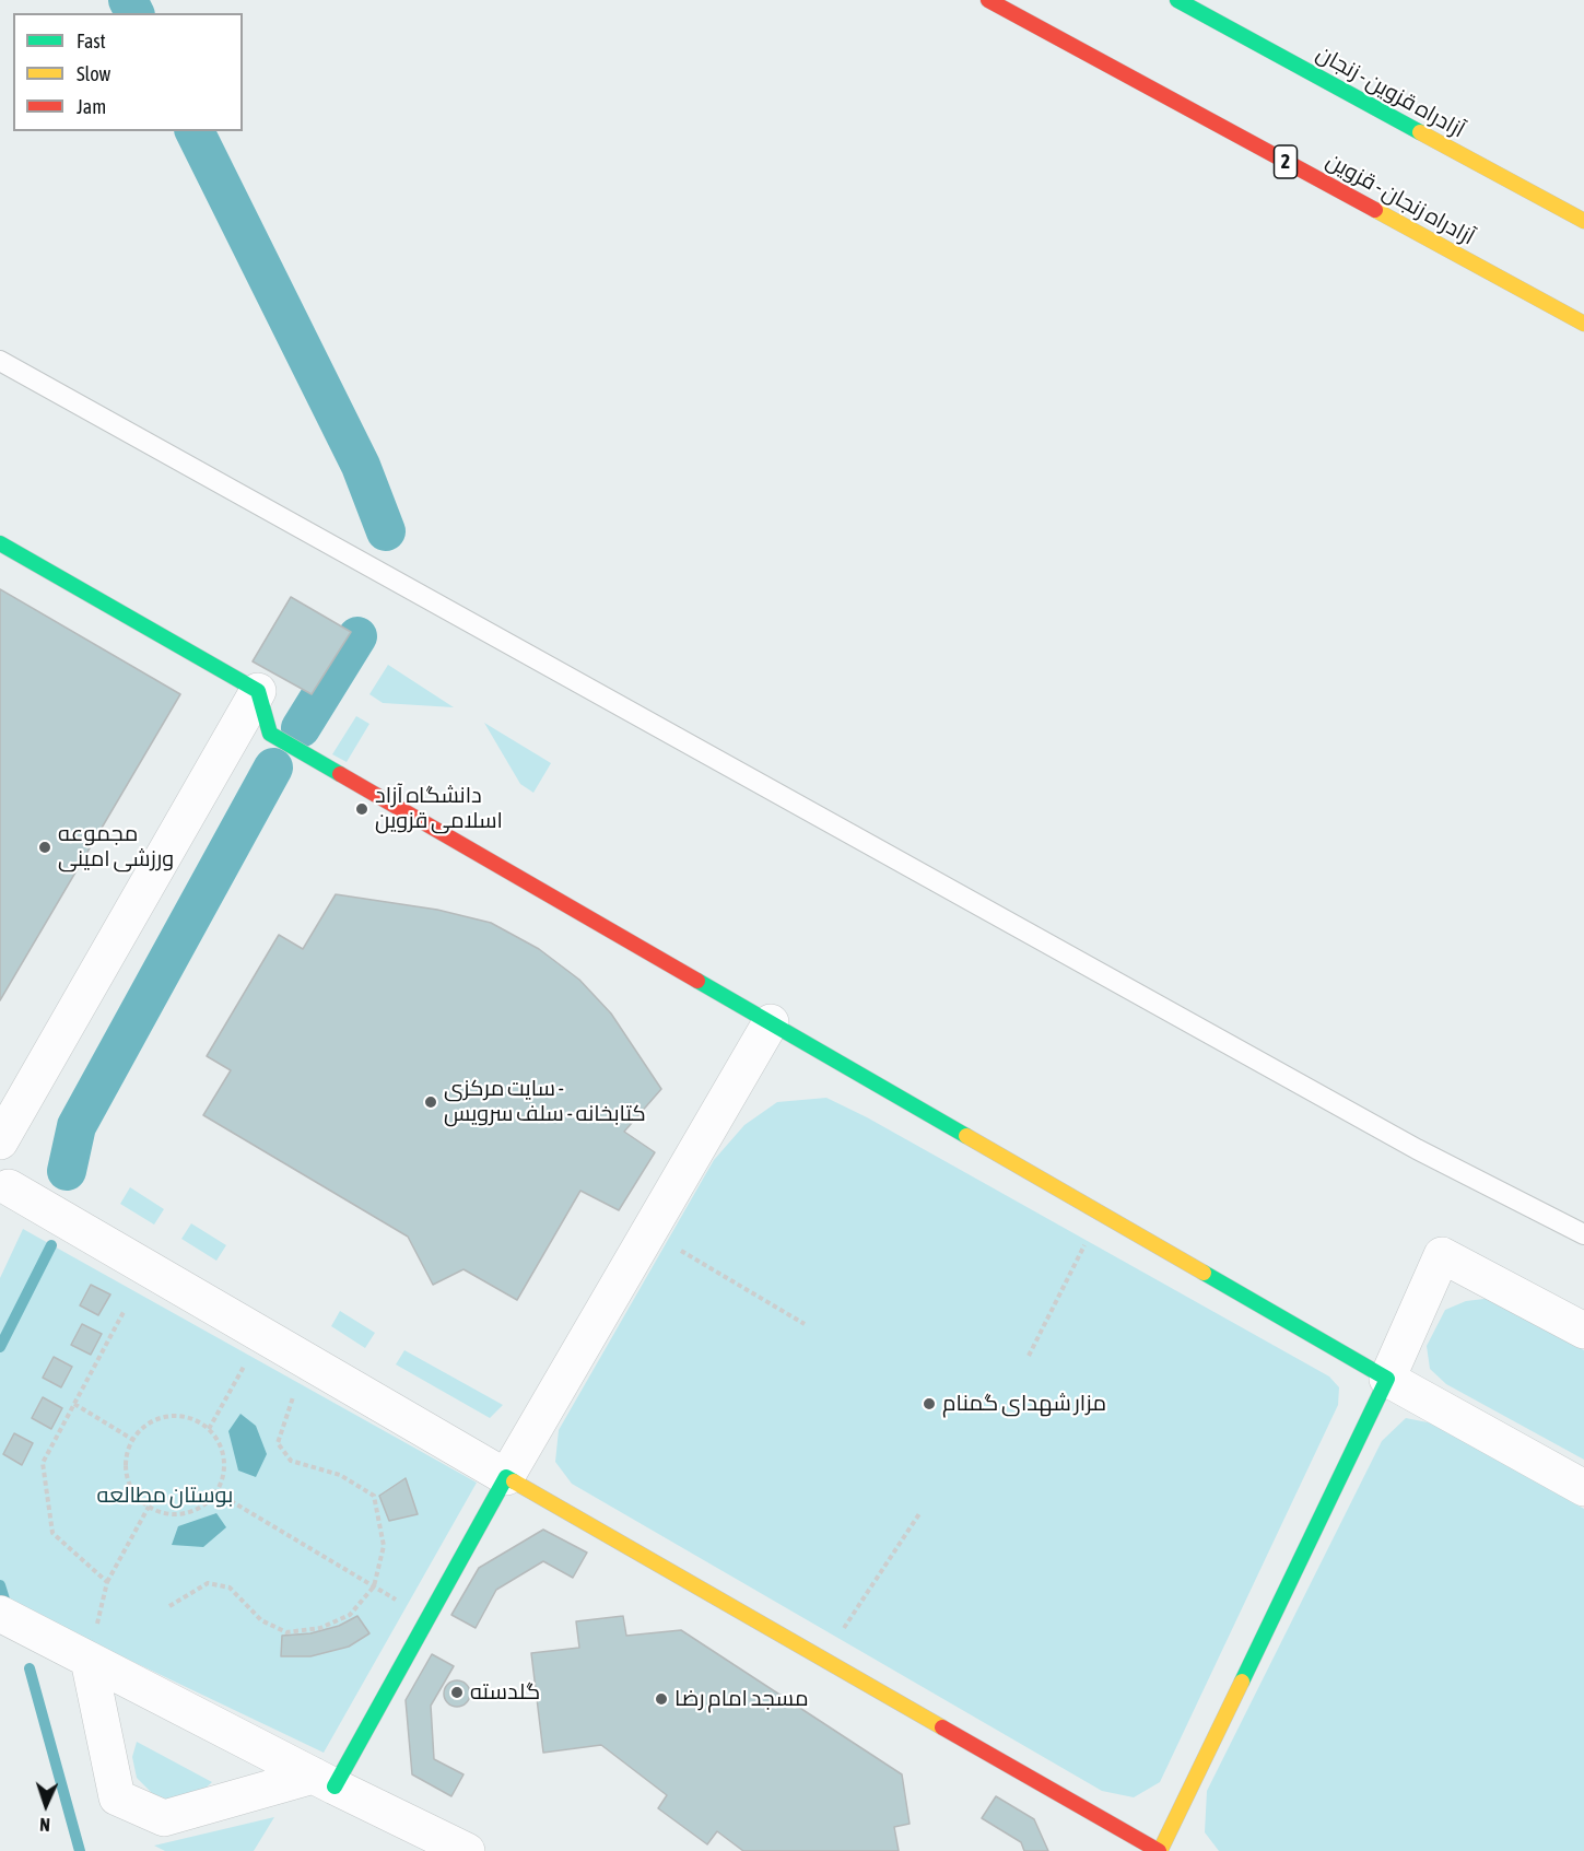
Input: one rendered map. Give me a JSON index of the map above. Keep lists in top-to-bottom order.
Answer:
{
  "streets": {
    "main road": ["آزادراه قزوین - زنجان", "2", "آزادراه زنجان - قزوین"]
  },
  "parks": ["بوستان مطالعه"],
  "places": [
    "دانشگاه آزاد اسلامی قزوین",
    "مجموعه ورزشی امینی",
    "سایت مرکزی - کتابخانه - سلف سرویس",
    "مزار شهدای گمنام",
    "گلدسته",
    "مسجد امام رضا"
  ],
  "legend": ["Fast", "Slow", "Jam"],
  "north": "bottom"
}
